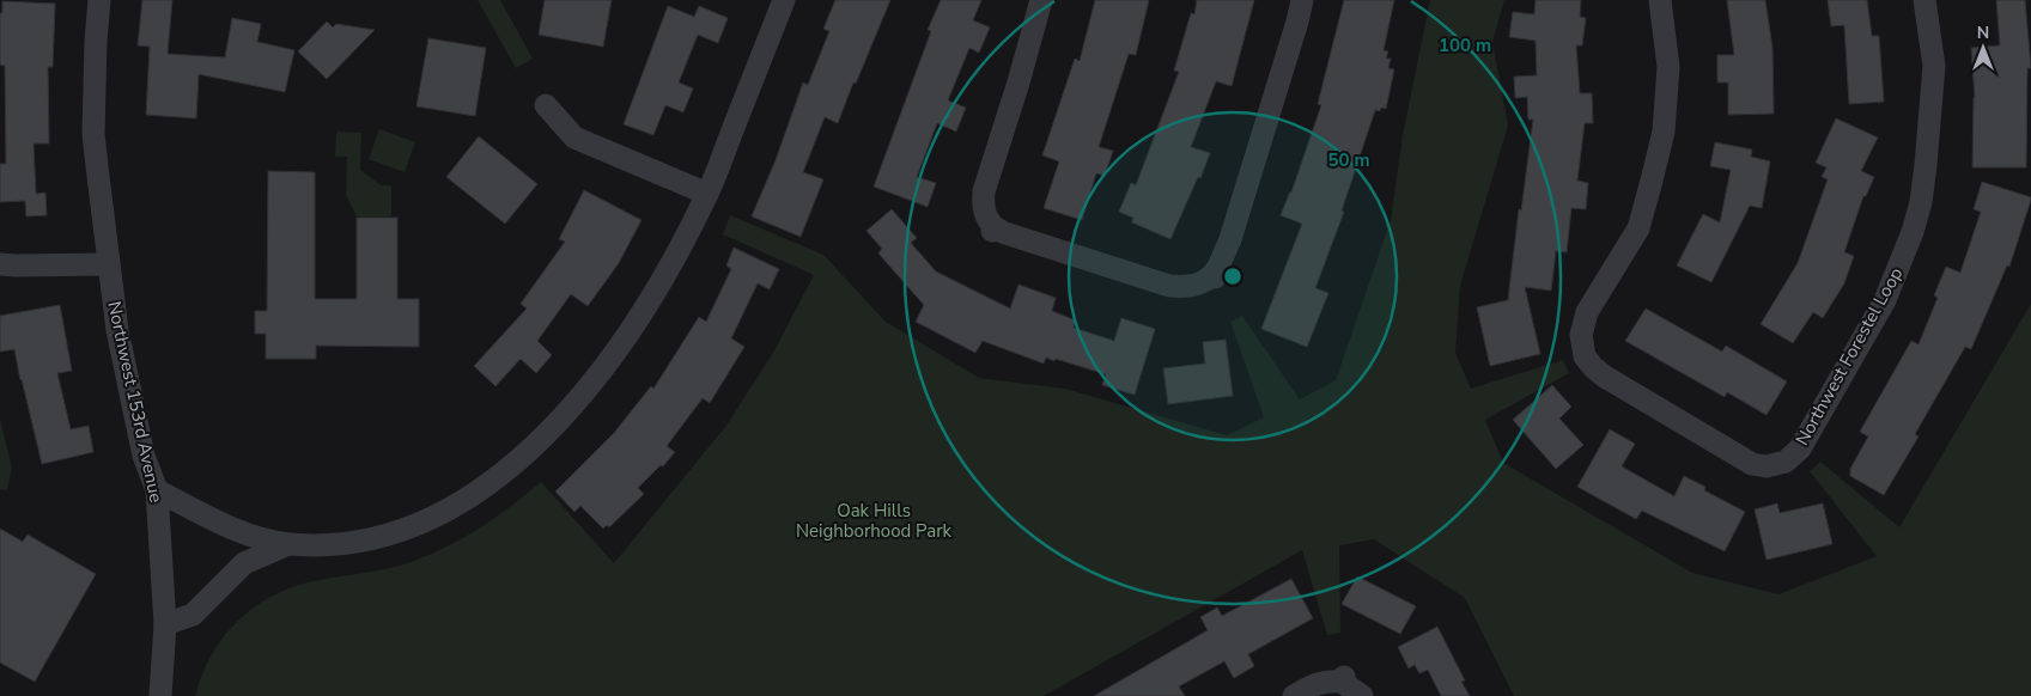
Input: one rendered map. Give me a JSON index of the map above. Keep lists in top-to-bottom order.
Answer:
{
  "streets": {
    "street": ["Northwest Forestel Loop", "Northwest 153rd Avenue"]
  },
  "parks": ["Oak Hills Neighborhood Park"],
  "north": "top",
  "rings": ["100 m", "50 m"]
}
